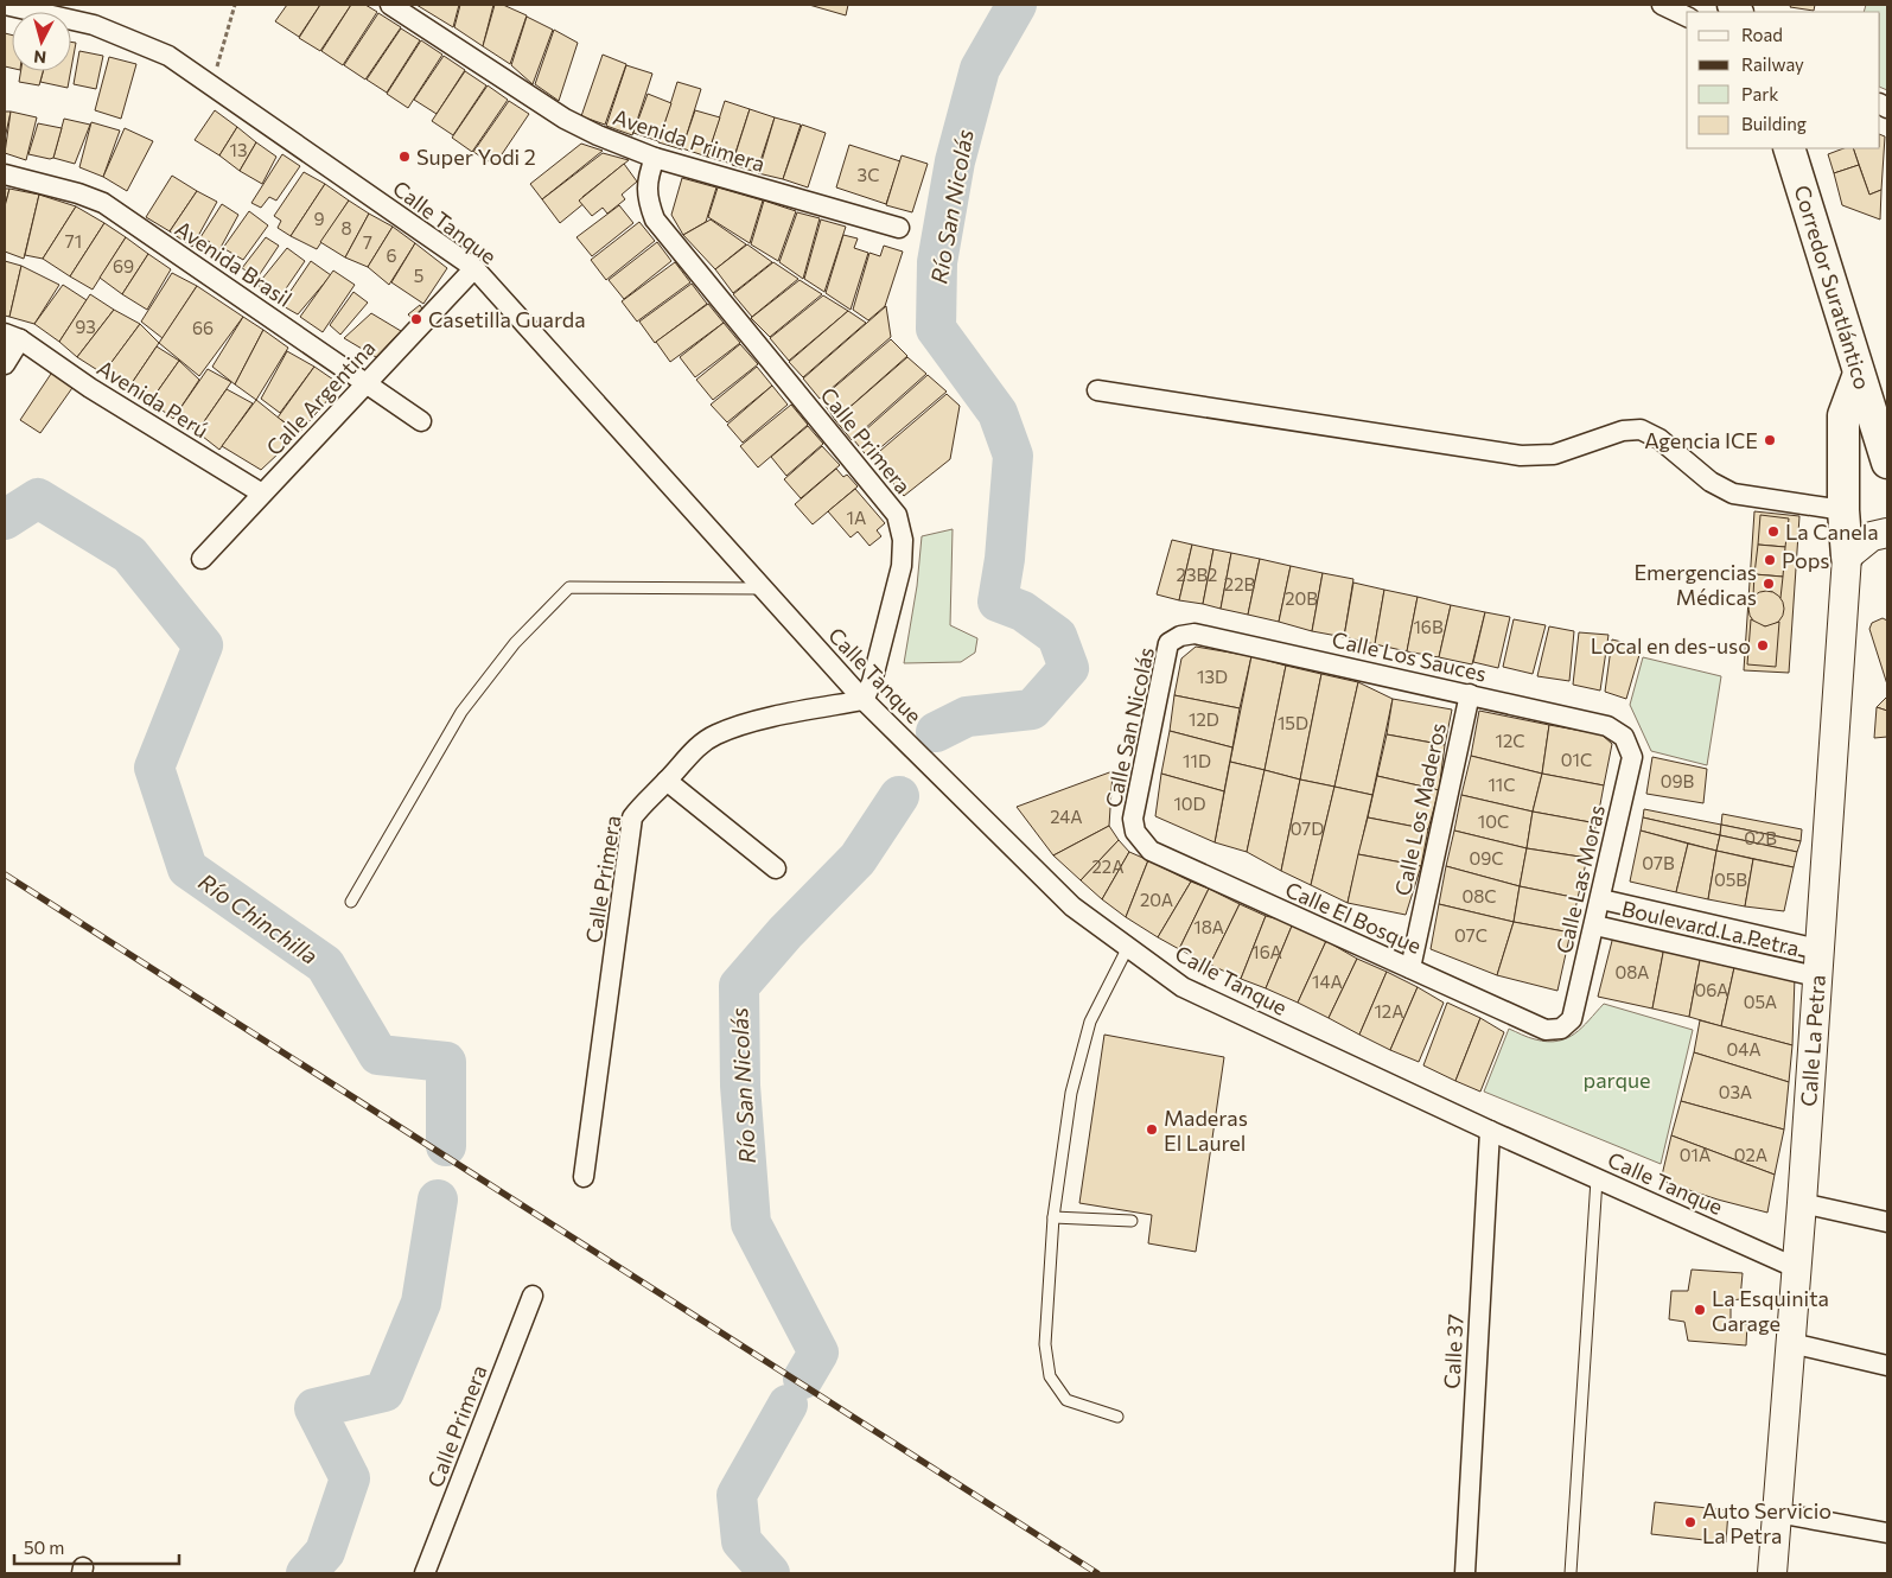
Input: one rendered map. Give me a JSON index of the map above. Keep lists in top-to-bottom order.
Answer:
{
  "streets": {
    "main road": ["Corredor Suratlántico"],
    "street": [
      "Avenida Primera",
      "Calle Tanque",
      "Avenida Brasil",
      "Calle Argentina",
      "Avenida Perú",
      "Calle Primera",
      "Calle Los Sauces",
      "Calle San Nicolás",
      "Calle Los Maderos",
      "Calle Las Moras",
      "Calle El Bosque",
      "Boulevard La Petra",
      "Calle La Petra",
      "Calle 37"
    ]
  },
  "crossings": [
    ["Avenida Primera", "Calle Primera"],
    ["Calle Tanque", "Calle Argentina"],
    ["Calle Tanque", "Calle Primera"],
    ["Calle Tanque", "Calle La Petra"],
    ["Calle Tanque", "Calle 37"],
    ["Avenida Brasil", "Calle Argentina"],
    ["Calle Argentina", "Avenida Perú"],
    ["Calle Los Sauces", "Calle San Nicolás"],
    ["Calle Los Sauces", "Calle Los Maderos"],
    ["Calle Los Sauces", "Calle Las Moras"],
    ["Calle San Nicolás", "Calle El Bosque"],
    ["Calle Los Maderos", "Calle El Bosque"],
    ["Calle Las Moras", "Calle El Bosque"],
    ["Calle Las Moras", "Boulevard La Petra"],
    ["Boulevard La Petra", "Calle La Petra"]
  ],
  "water": ["Río San Nicolás", "Río Chinchilla"],
  "parks": ["parque"],
  "places": [
    "Super Yodi 2",
    "Casetilla Guarda",
    "Agencia ICE",
    "La Canela",
    "Pops",
    "Emergencias Médicas",
    "Local en des-uso",
    "Maderas El Laurel",
    "La Esquinita Garage",
    "Auto Servicio La Petra"
  ],
  "house_numbers": [
    "13",
    "3C",
    "9",
    "8",
    "71",
    "7",
    "6",
    "69",
    "5",
    "93",
    "66",
    "1A",
    "23B2",
    "22B",
    "20B",
    "16B",
    "13D",
    "12D",
    "15D",
    "12C",
    "01C",
    "11D",
    "09B",
    "11C",
    "10D",
    "24A",
    "10C",
    "07D",
    "02B",
    "09C",
    "07B",
    "22A",
    "05B",
    "08C",
    "20A",
    "18A",
    "07C",
    "16A",
    "08A",
    "14A",
    "06A",
    "05A",
    "12A",
    "04A",
    "03A",
    "01A",
    "02A"
  ],
  "legend": [
    "Road",
    "Railway",
    "Park",
    "Building"
  ],
  "scale_bar": "50 m",
  "north": "bottom"
}
